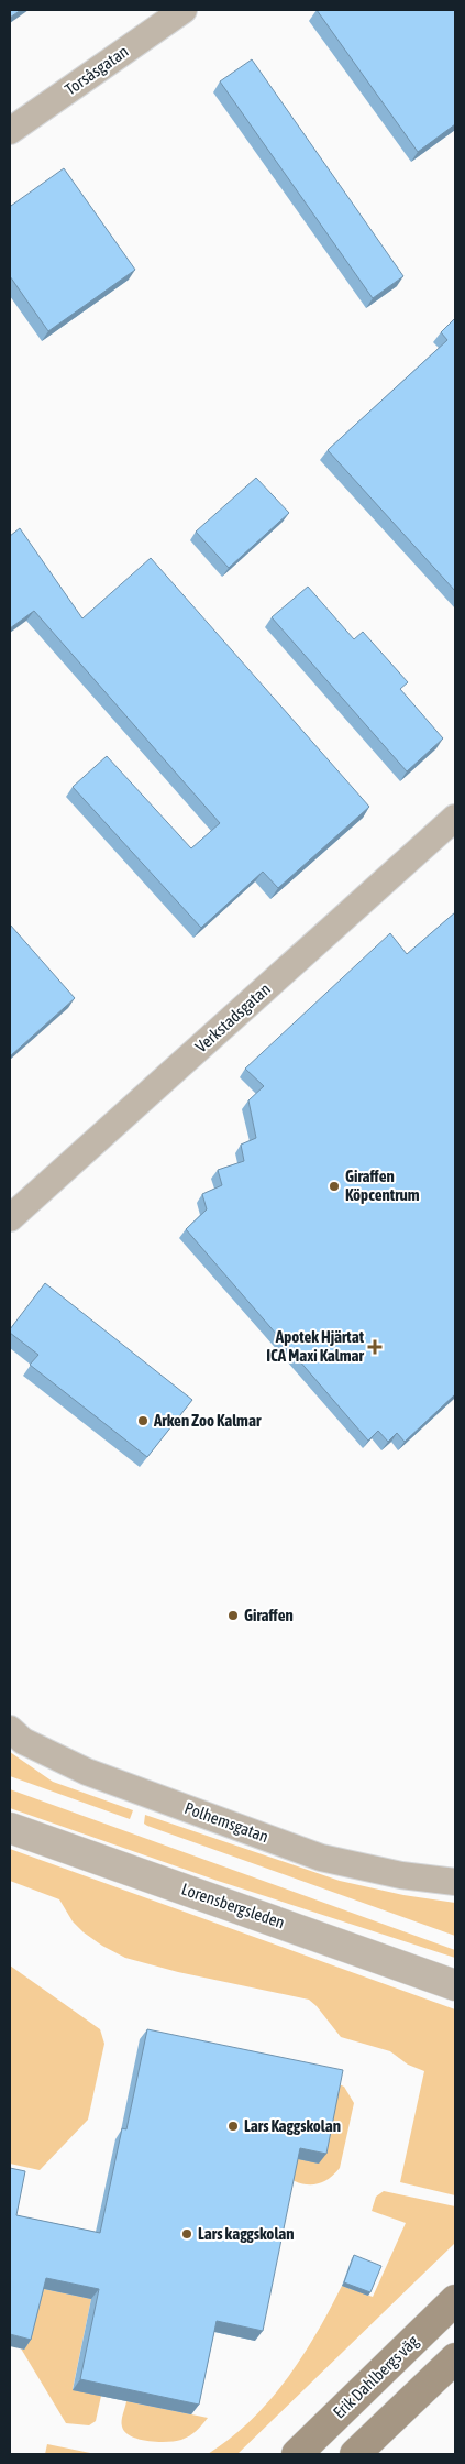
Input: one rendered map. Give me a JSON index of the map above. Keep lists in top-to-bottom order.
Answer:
{
  "streets": {
    "main road": ["Erik Dahlbergs väg"],
    "street": [
      "Torsåsgatan",
      "Verkstadsgatan",
      "Polhemsgatan",
      "Lorensbergsleden"
    ]
  },
  "places": {
    "other": [
      "Giraffen Köpcentrum",
      "Arken Zoo Kalmar",
      "Giraffen",
      "Lars Kaggskolan",
      "Lars kaggskolan"
    ],
    "health": ["Apotek Hjärtat ICA Maxi Kalmar"]
  }
}
